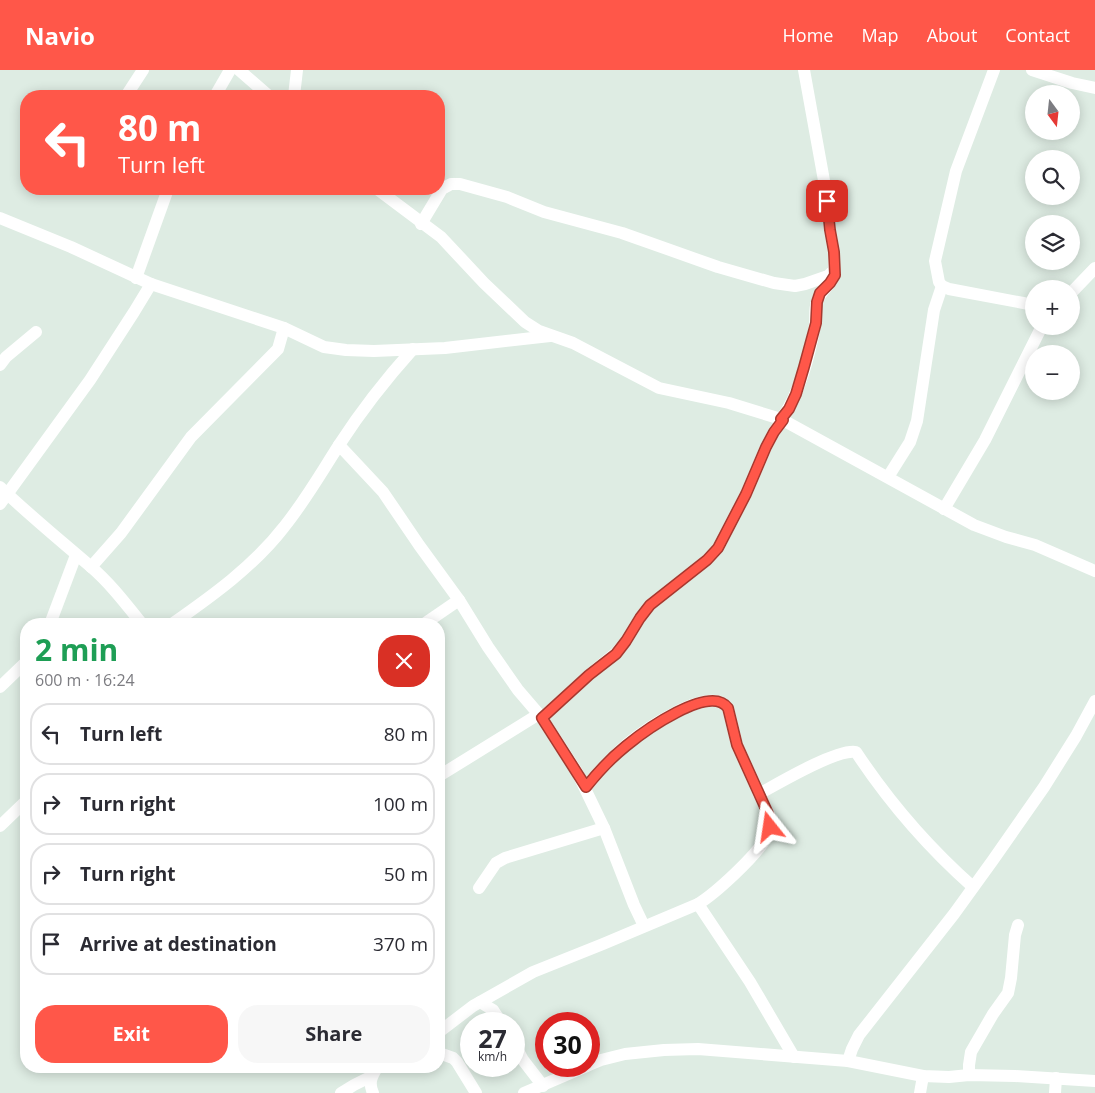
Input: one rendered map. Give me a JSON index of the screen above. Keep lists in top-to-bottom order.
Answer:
{
  "north": "bottom",
  "page": {
    "header": "Navio",
    "nav": [
      "Home",
      "Map",
      "About",
      "Contact"
    ],
    "map_buttons": ["+", "−"],
    "turn": ["80 m", "Turn left"],
    "heading": ["2 min", "600 m · 16:24"],
    "list": [
      {
        "name": "Turn left",
        "value": "80 m"
      },
      {
        "name": "Turn right",
        "value": "100 m"
      },
      {
        "name": "Turn right",
        "value": "50 m"
      },
      {
        "name": "Arrive at destination",
        "value": "370 m"
      }
    ],
    "buttons": ["Exit", "Share"],
    "speed": "27 km/h",
    "limit": "30"
  }
}
